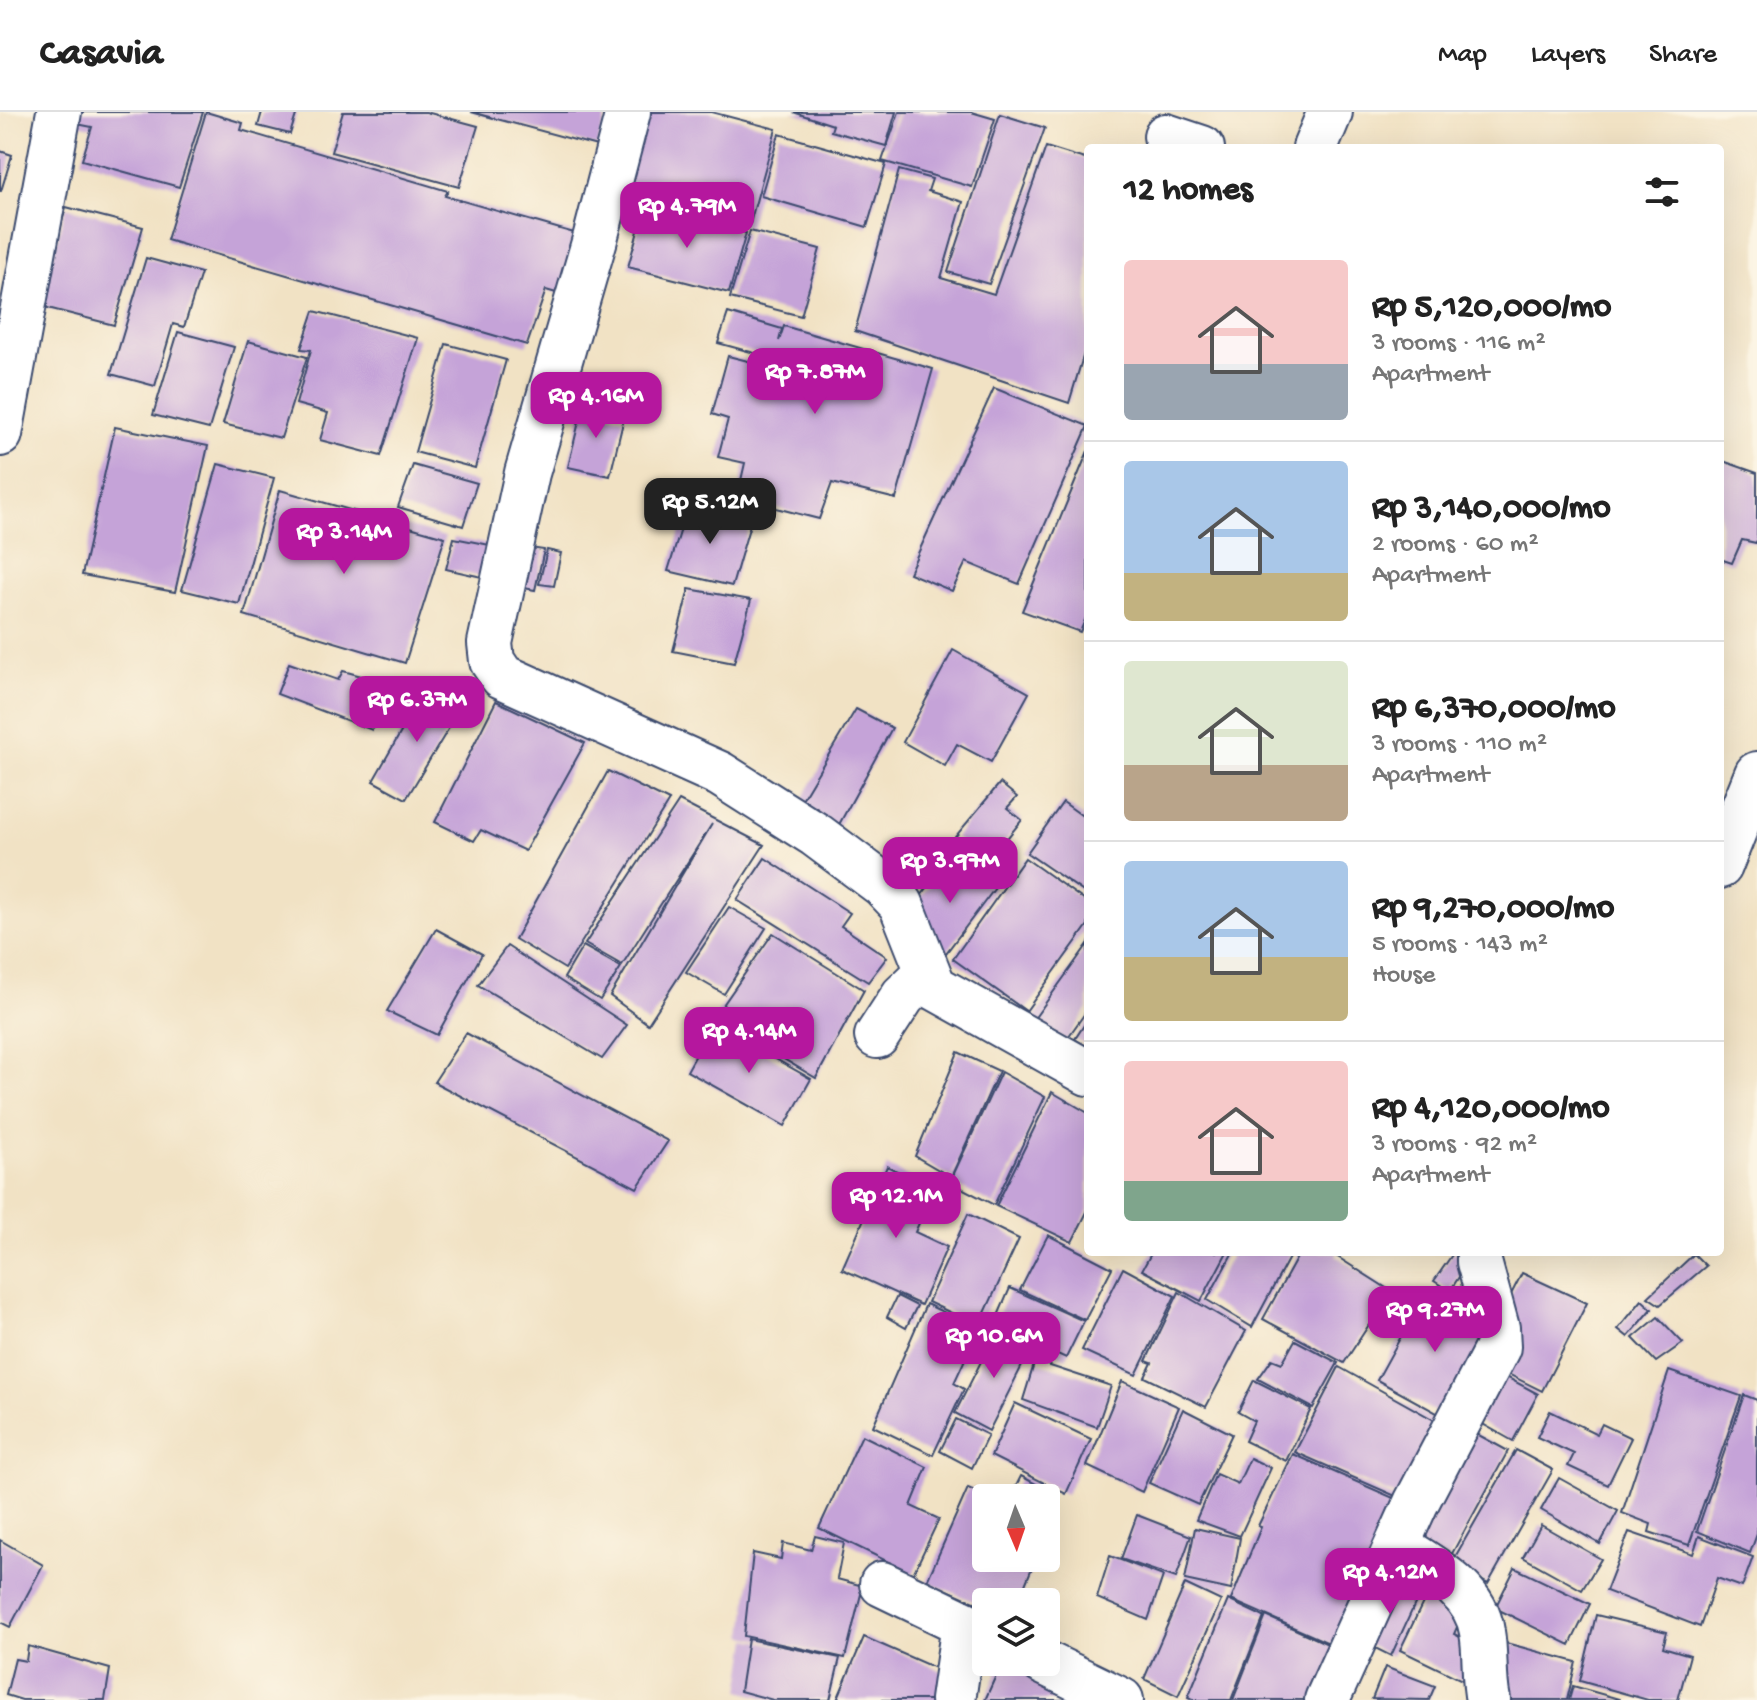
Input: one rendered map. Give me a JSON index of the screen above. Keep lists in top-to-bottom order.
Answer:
{
  "north": "bottom",
  "page": {
    "header": "Casavia",
    "nav": ["Map", "Layers", "Share"],
    "heading": "12 homes",
    "price": [
      "Rp 4.79M",
      "Rp 7.87M",
      "Rp 4.16M",
      "Rp 5.12M",
      "Rp 3.14M",
      "Rp 6.37M",
      "Rp 3.97M",
      "Rp 4.14M",
      "Rp 12.1M",
      "Rp 9.27M",
      "Rp 10.6M",
      "Rp 4.12M"
    ],
    "list": [
      {
        "name": "Rp 5,120,000/mo",
        "note": "3 rooms · 116 m² · Apartment"
      },
      {
        "name": "Rp 3,140,000/mo",
        "note": "2 rooms · 60 m² · Apartment"
      },
      {
        "name": "Rp 6,370,000/mo",
        "note": "3 rooms · 110 m² · Apartment"
      },
      {
        "name": "Rp 9,270,000/mo",
        "note": "5 rooms · 143 m² · House"
      },
      {
        "name": "Rp 4,120,000/mo",
        "note": "3 rooms · 92 m² · Apartment"
      }
    ]
  }
}
